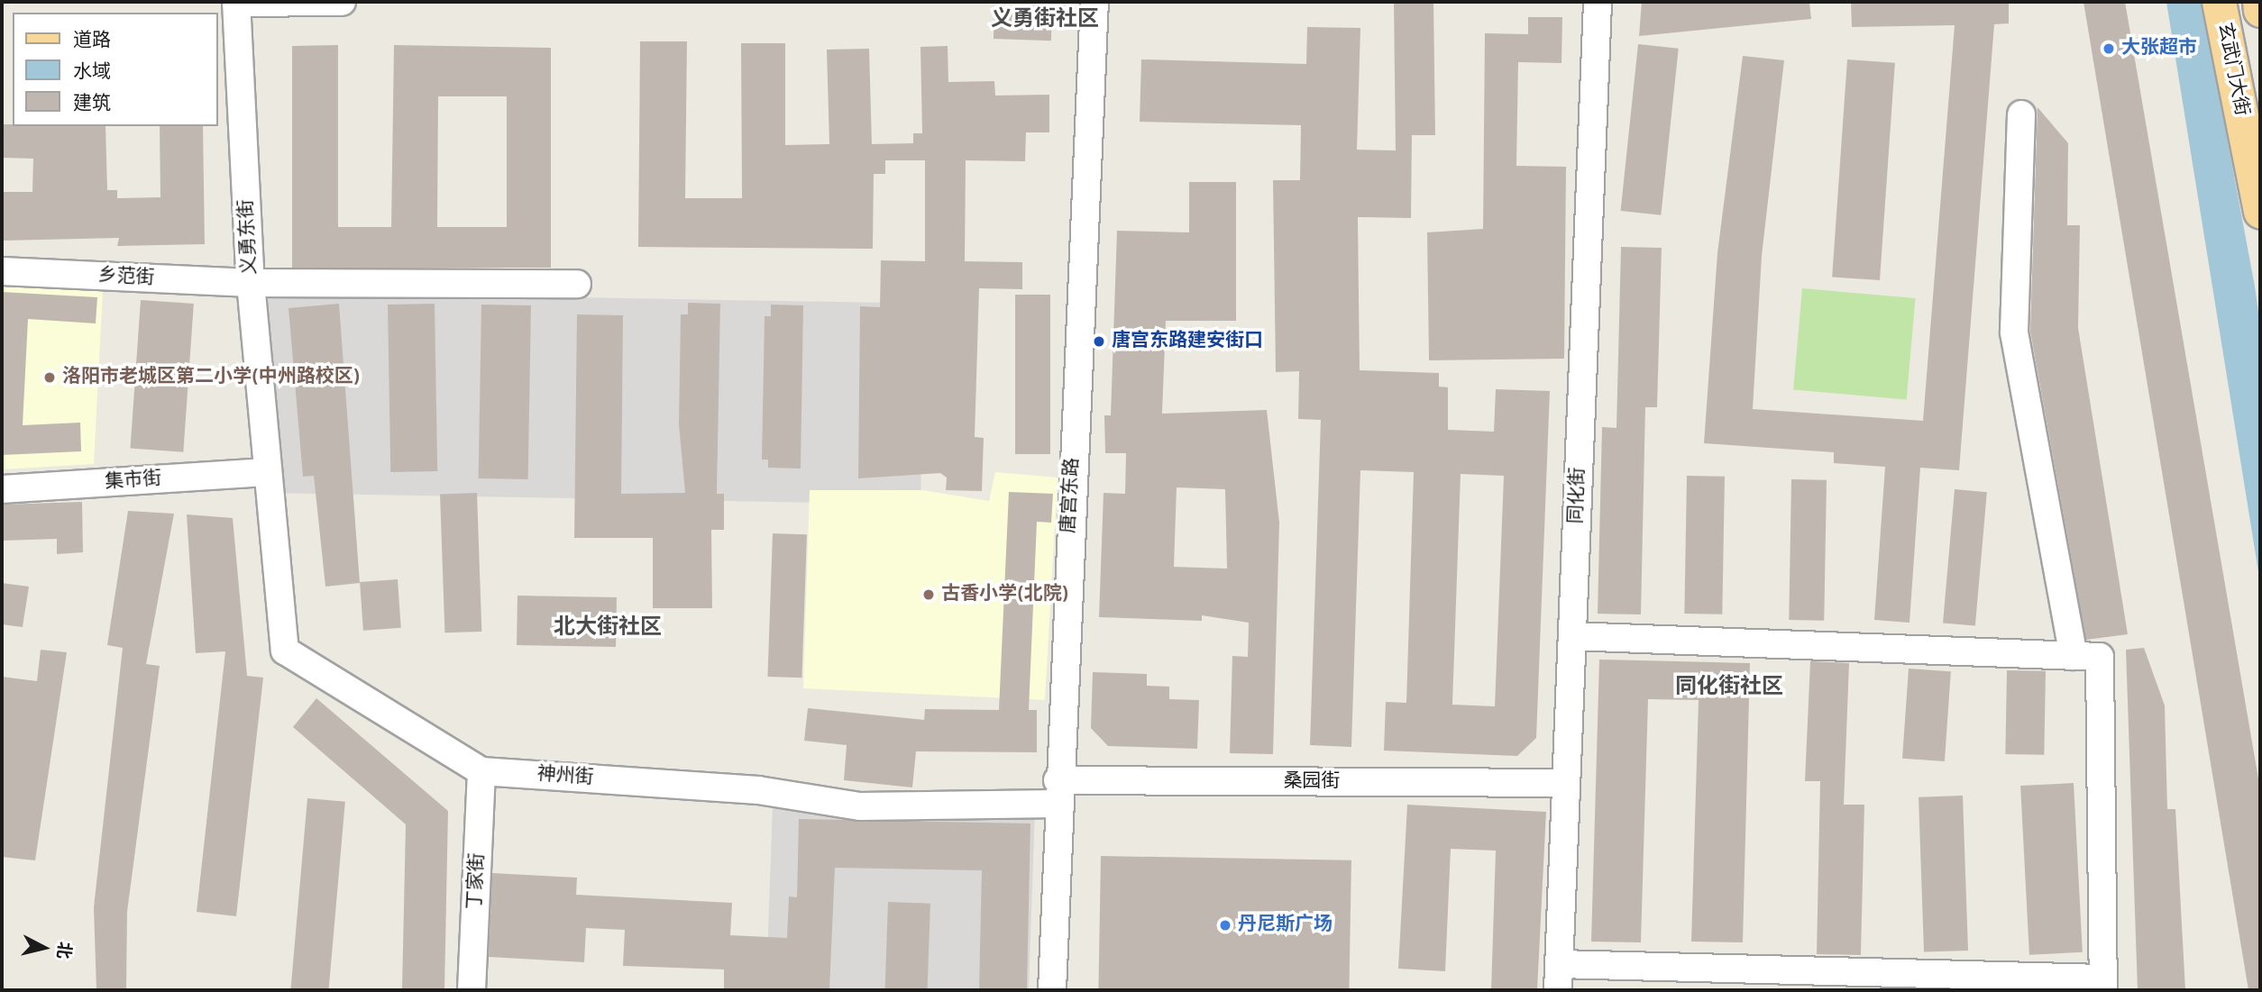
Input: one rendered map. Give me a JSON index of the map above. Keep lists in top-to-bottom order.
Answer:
{
  "streets": {
    "main road": ["玄武门大街"],
    "street": [
      "义勇东街",
      "乡范街",
      "集市街",
      "唐宫东路",
      "同化街",
      "神州街",
      "桑园街",
      "丁家街"
    ]
  },
  "crossings": [
    ["义勇东街", "乡范街"],
    ["义勇东街", "集市街"],
    ["义勇东街", "神州街"],
    ["集市街", "神州街"],
    ["唐宫东路", "神州街"],
    ["唐宫东路", "桑园街"],
    ["同化街", "桑园街"],
    ["神州街", "桑园街"],
    ["神州街", "丁家街"]
  ],
  "districts": ["义勇街社区", "北大街社区", "同化街社区"],
  "places": [
    "大张超市",
    "唐宫东路建安街口",
    "洛阳市老城区第二小学(中州路校区)",
    "古香小学(北院)",
    "丹尼斯广场"
  ],
  "legend": ["道路", "水域", "建筑"],
  "north": "right"
}
